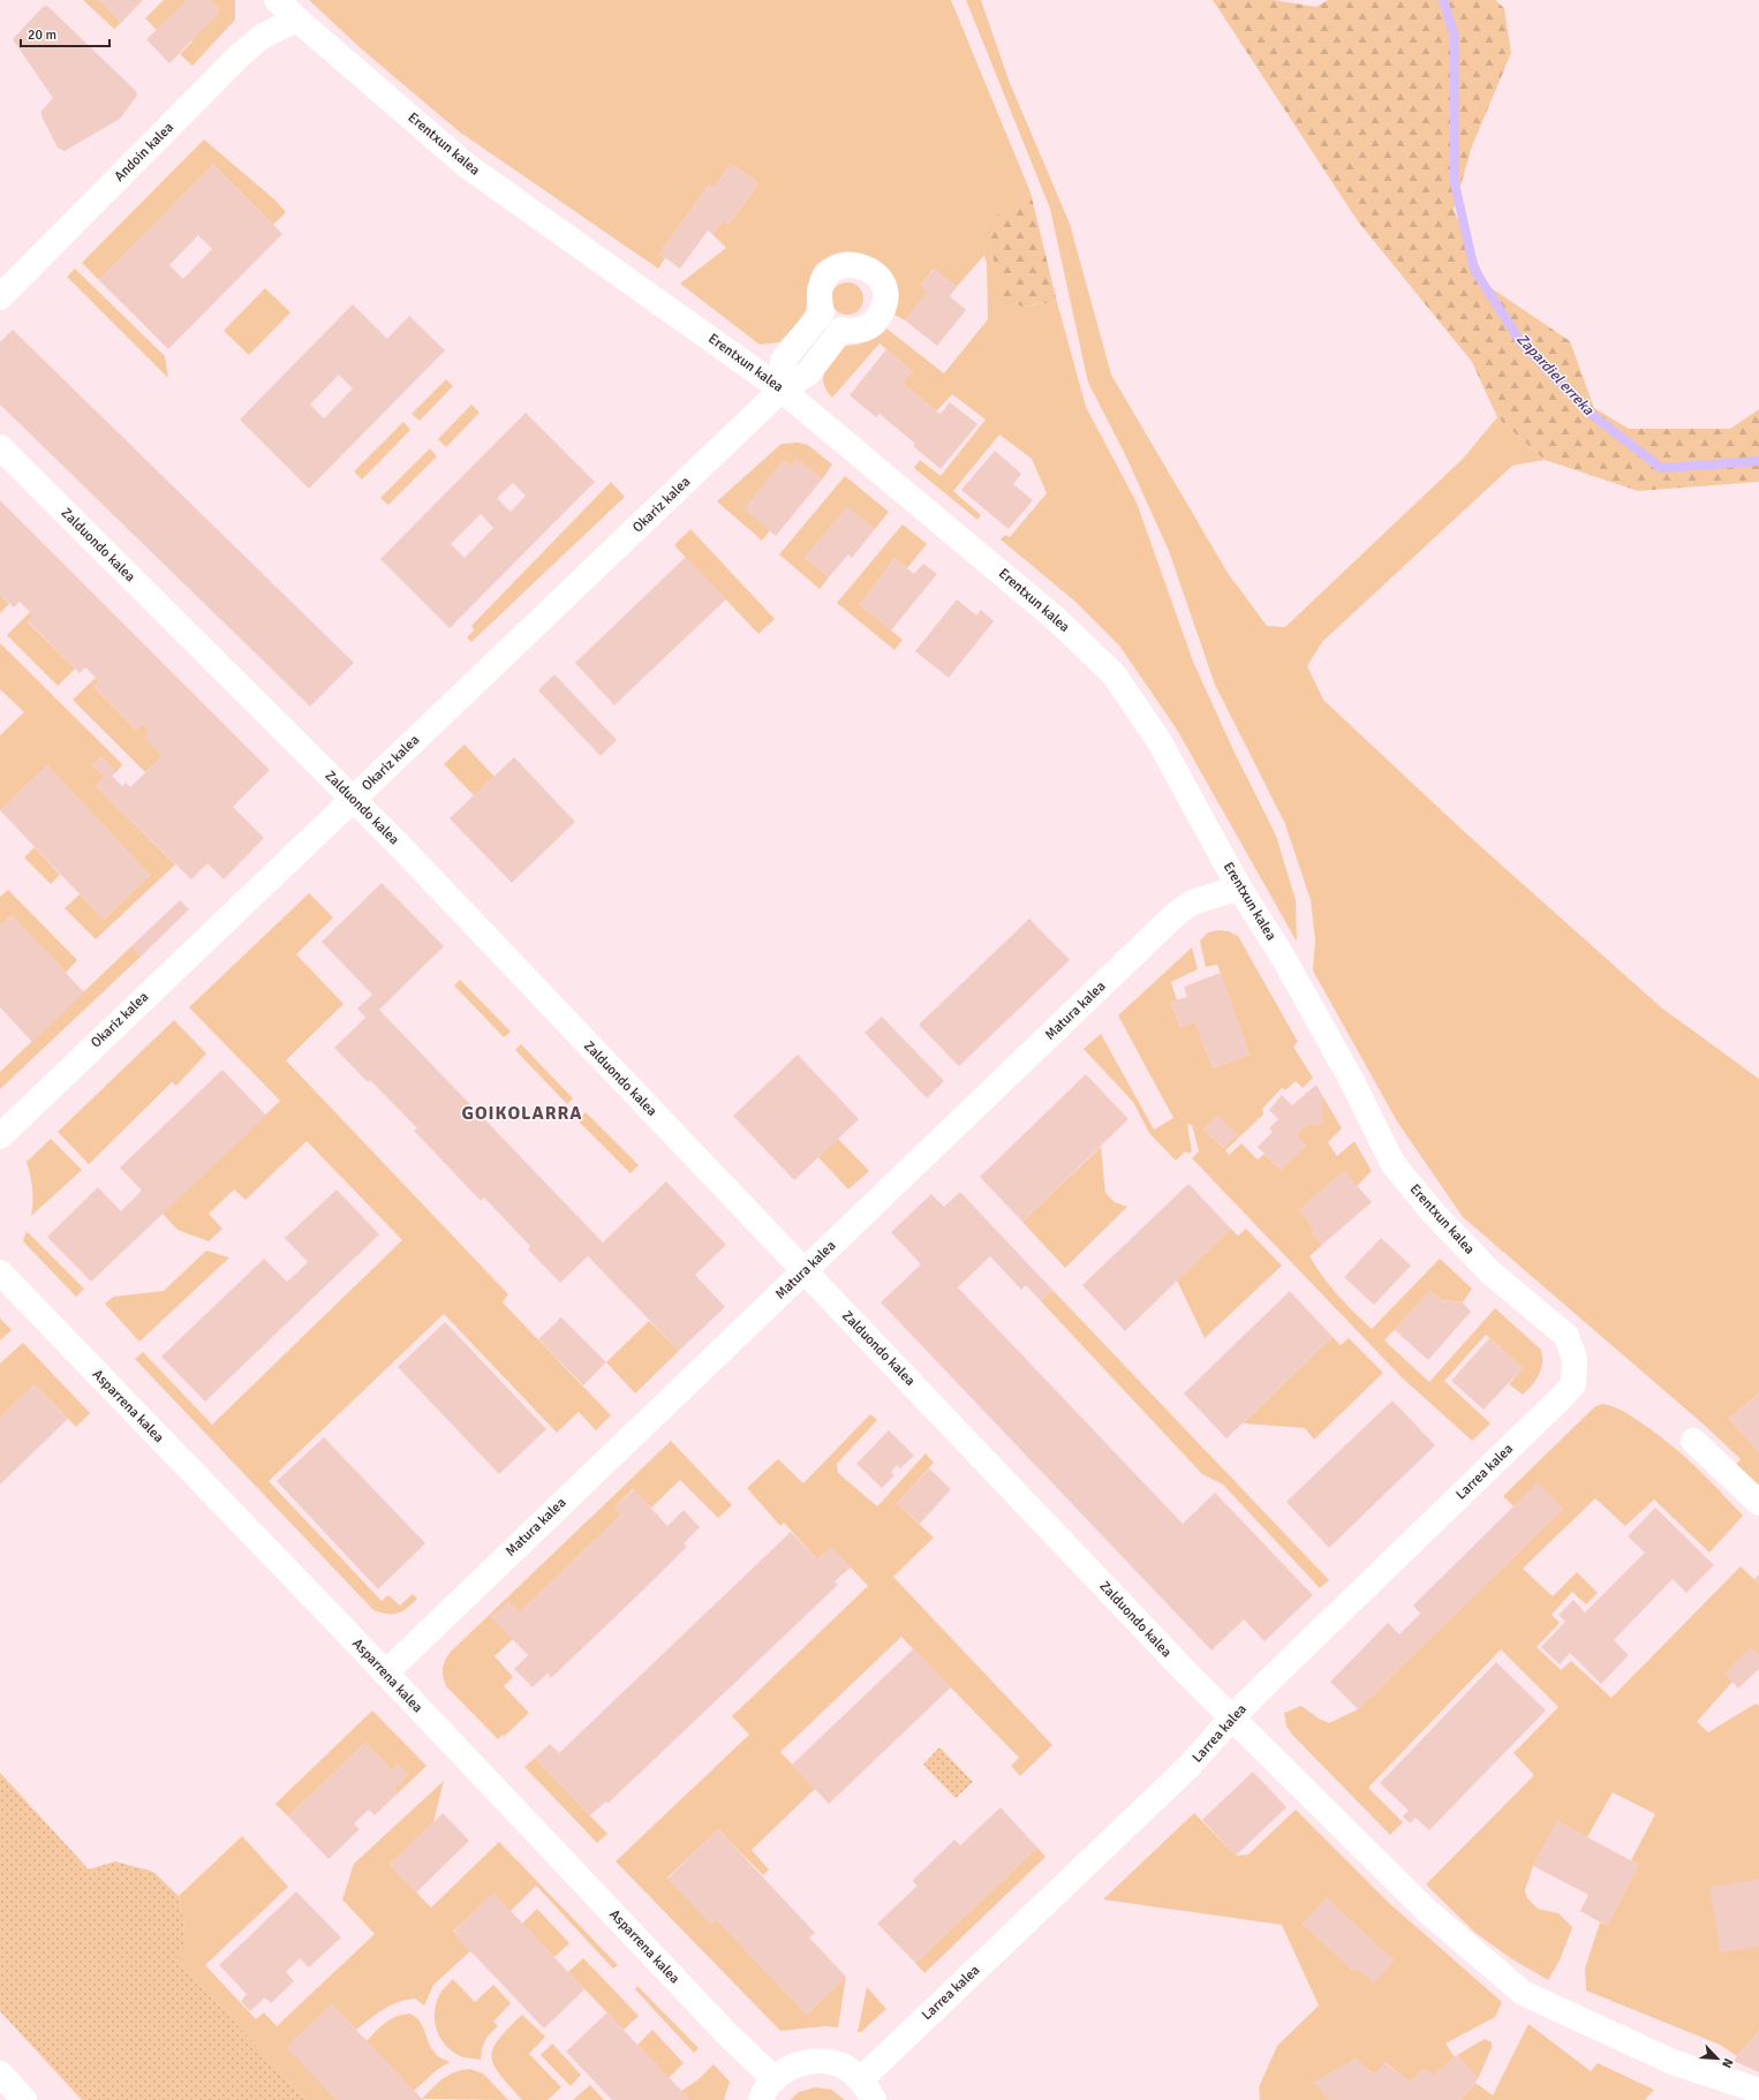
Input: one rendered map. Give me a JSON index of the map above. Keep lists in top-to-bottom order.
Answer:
{
  "streets": {
    "street": [
      "Erentxun kalea",
      "Andoin kalea",
      "Okariz kalea",
      "Zalduondo kalea",
      "Matura kalea",
      "Asparrena kalea",
      "Larrea kalea"
    ]
  },
  "crossings": [
    ["Erentxun kalea", "Andoin kalea"],
    ["Erentxun kalea", "Okariz kalea"],
    ["Erentxun kalea", "Matura kalea"],
    ["Erentxun kalea", "Larrea kalea"],
    ["Okariz kalea", "Zalduondo kalea"],
    ["Zalduondo kalea", "Matura kalea"],
    ["Zalduondo kalea", "Larrea kalea"],
    ["Matura kalea", "Asparrena kalea"]
  ],
  "districts": ["GOIKOLARRA"],
  "water": ["Zapardiel erreka"],
  "scale_bar": "20 m",
  "north": "bottom right"
}
